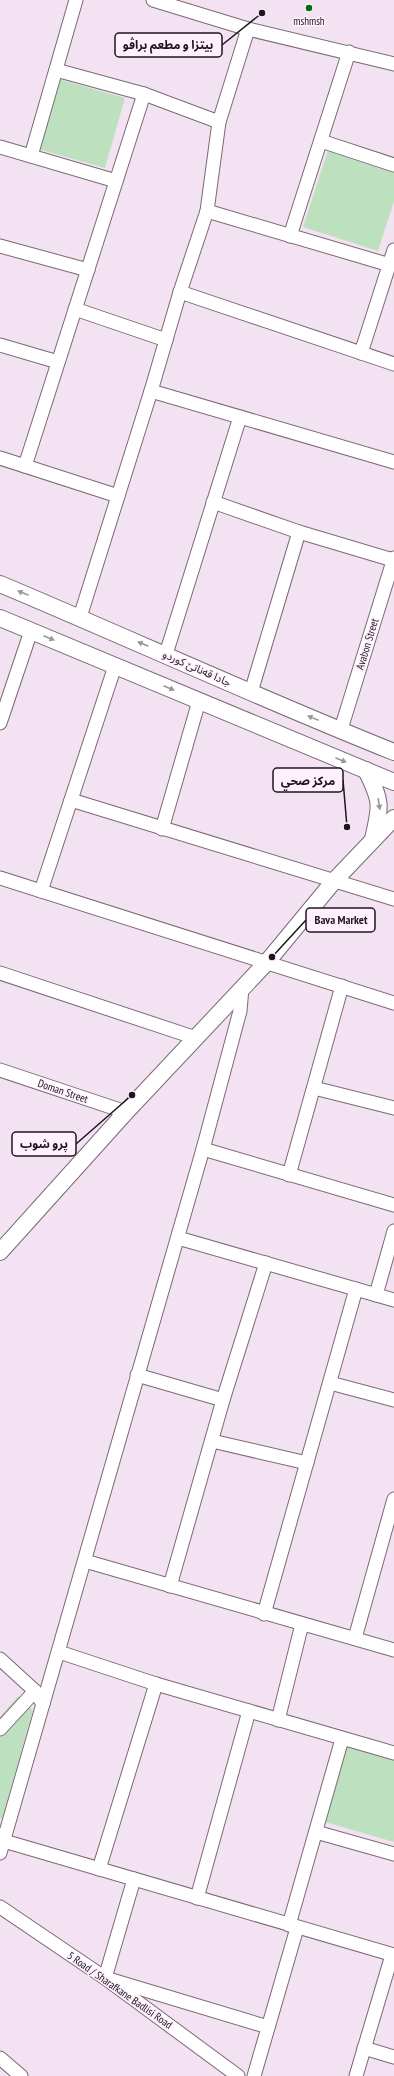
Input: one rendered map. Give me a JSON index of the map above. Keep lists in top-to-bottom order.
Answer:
{
  "streets": {
    "street": [
      "Avabon Street",
      "جادا قەناتێ کوردو",
      "Doman Street",
      "5 Road / Sharafkane Badlisi Road"
    ]
  },
  "crossings": [
    ["Avabon Street", "جادا قەناتێ کوردو"]
  ],
  "places": [
    "mshmsh",
    "بيتزا و مطعم براڤو",
    "مركز صحي",
    "Bava Market",
    "پرو شوب"
  ]
}
